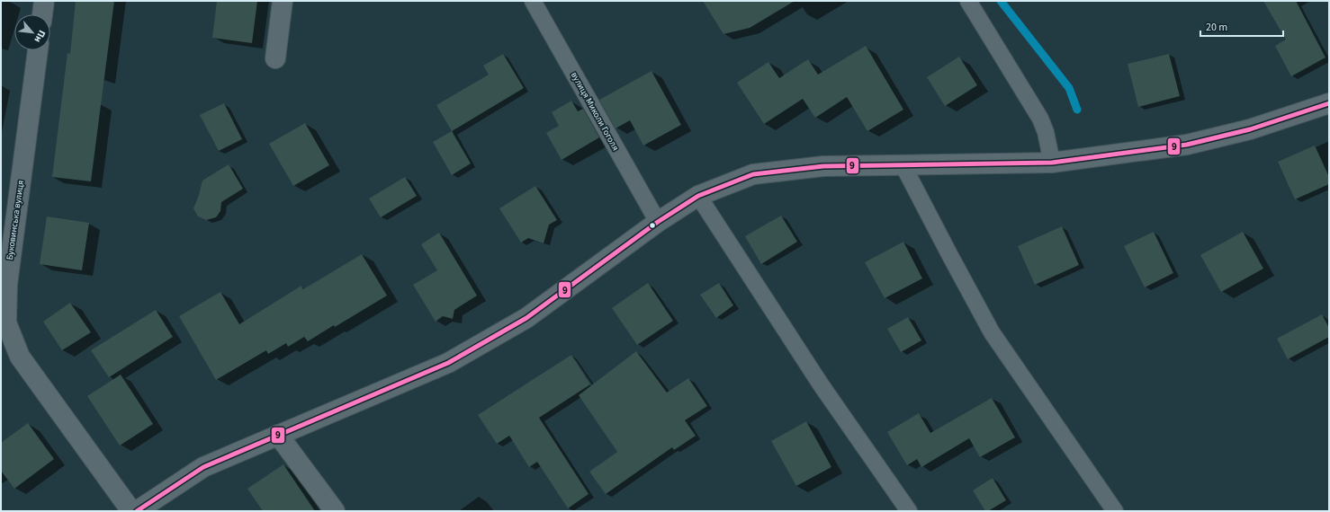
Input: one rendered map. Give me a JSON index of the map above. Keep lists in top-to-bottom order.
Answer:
{
  "streets": {
    "street": ["Буковинська вулиця"],
    "lane": ["вулиця Миколи Гоголя"]
  },
  "lines": ["transit line 9"],
  "scale_bar": "20 m",
  "north": "bottom right"
}
